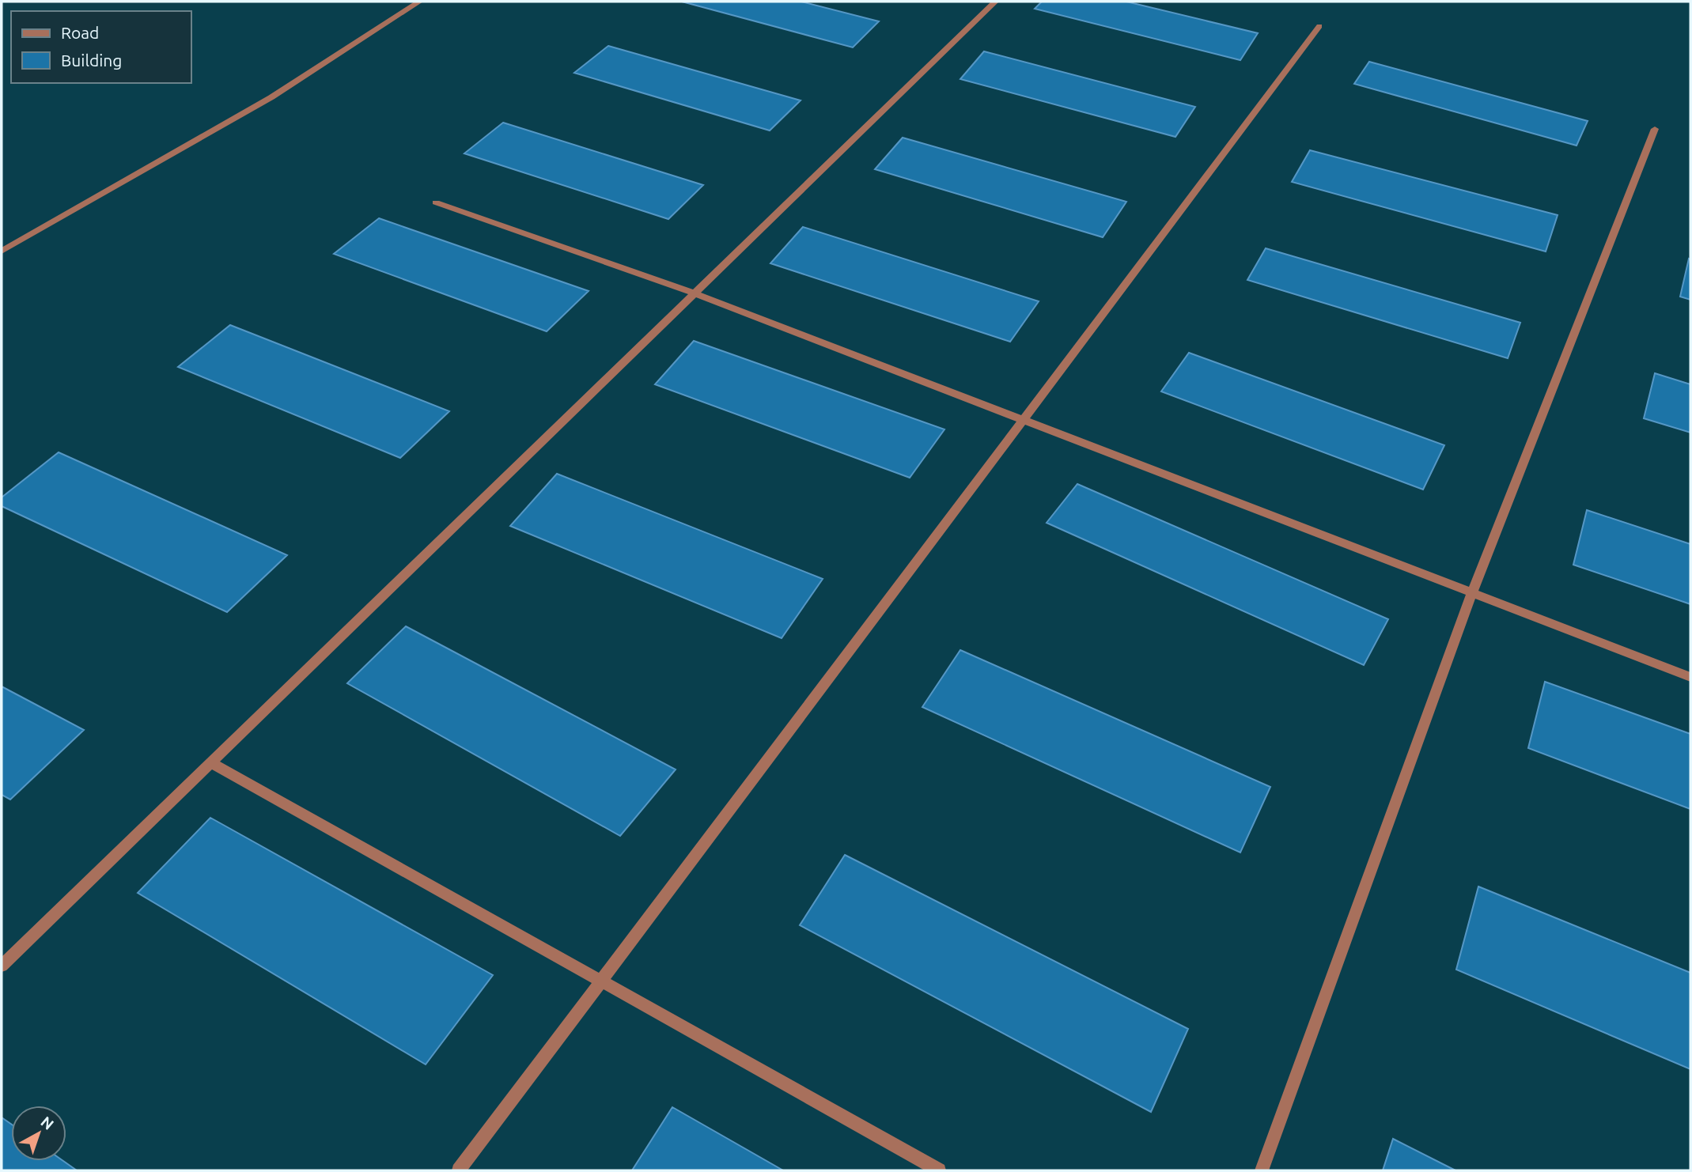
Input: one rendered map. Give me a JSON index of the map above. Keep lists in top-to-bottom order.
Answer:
{
  "legend": ["Road", "Building"],
  "north": "top right"
}
